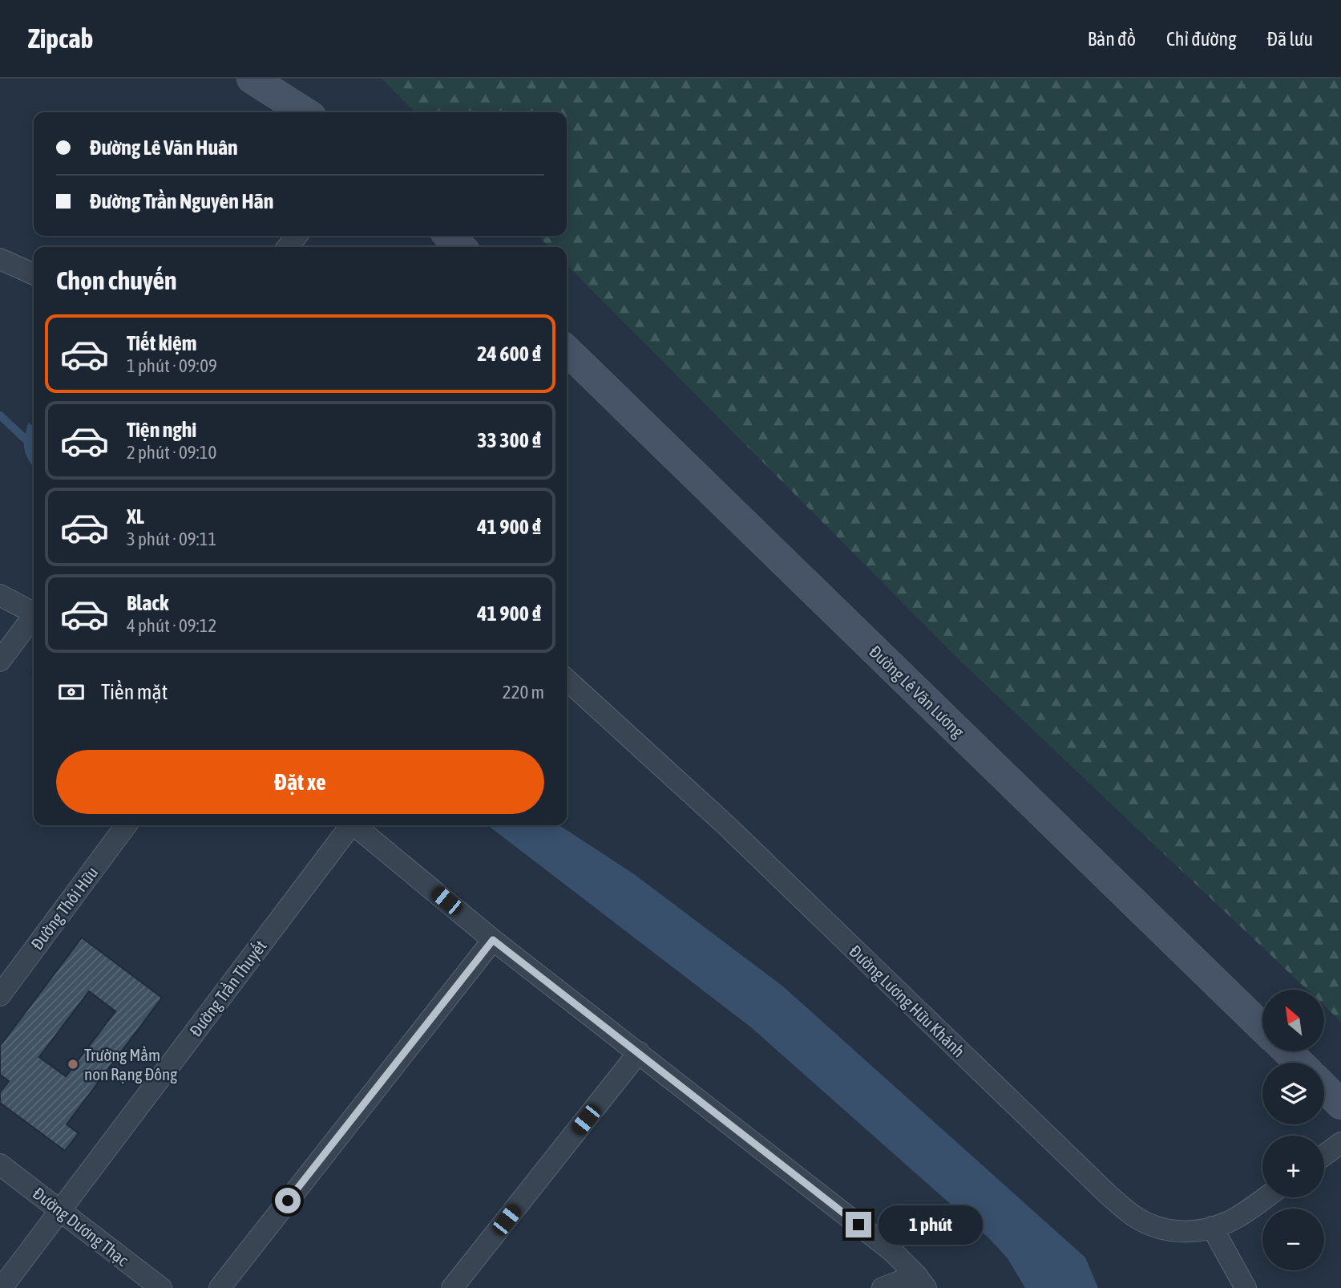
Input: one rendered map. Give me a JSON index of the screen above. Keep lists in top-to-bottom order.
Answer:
{
  "streets": {
    "main road": ["Đường Lê Văn Lương"],
    "street": [
      "Đường Thôi Hữu",
      "Đường Trần Thuyết",
      "Đường Lương Hữu Khánh",
      "Đường Dương Thạc"
    ]
  },
  "crossings": [
    ["Đường Trần Thuyết", "Đường Dương Thạc"]
  ],
  "places": ["Trường Mầm non Rạng Đông"],
  "north": "top left",
  "page": {
    "header": "Zipcab",
    "nav": ["Bản đồ", "Chỉ đường", "Đã lưu"],
    "banner": ["Đường Lê Văn Huân", "Đường Trần Nguyên Hãn"],
    "heading": "Chọn chuyến",
    "list": [
      {
        "name": "Tiết kiệm",
        "note": "1 phút · 09:09",
        "value": "24 600 ₫"
      },
      {
        "name": "Tiện nghi",
        "note": "2 phút · 09:10",
        "value": "33 300 ₫"
      },
      {
        "name": "XL",
        "note": "3 phút · 09:11",
        "value": "41 900 ₫"
      },
      {
        "name": "Black",
        "note": "4 phút · 09:12",
        "value": "41 900 ₫"
      }
    ],
    "pay": ["Tiền mặt", "220 m"],
    "buttons": "Đặt xe",
    "map_buttons": ["+", "−"],
    "bubble": "1 phút"
  }
}
